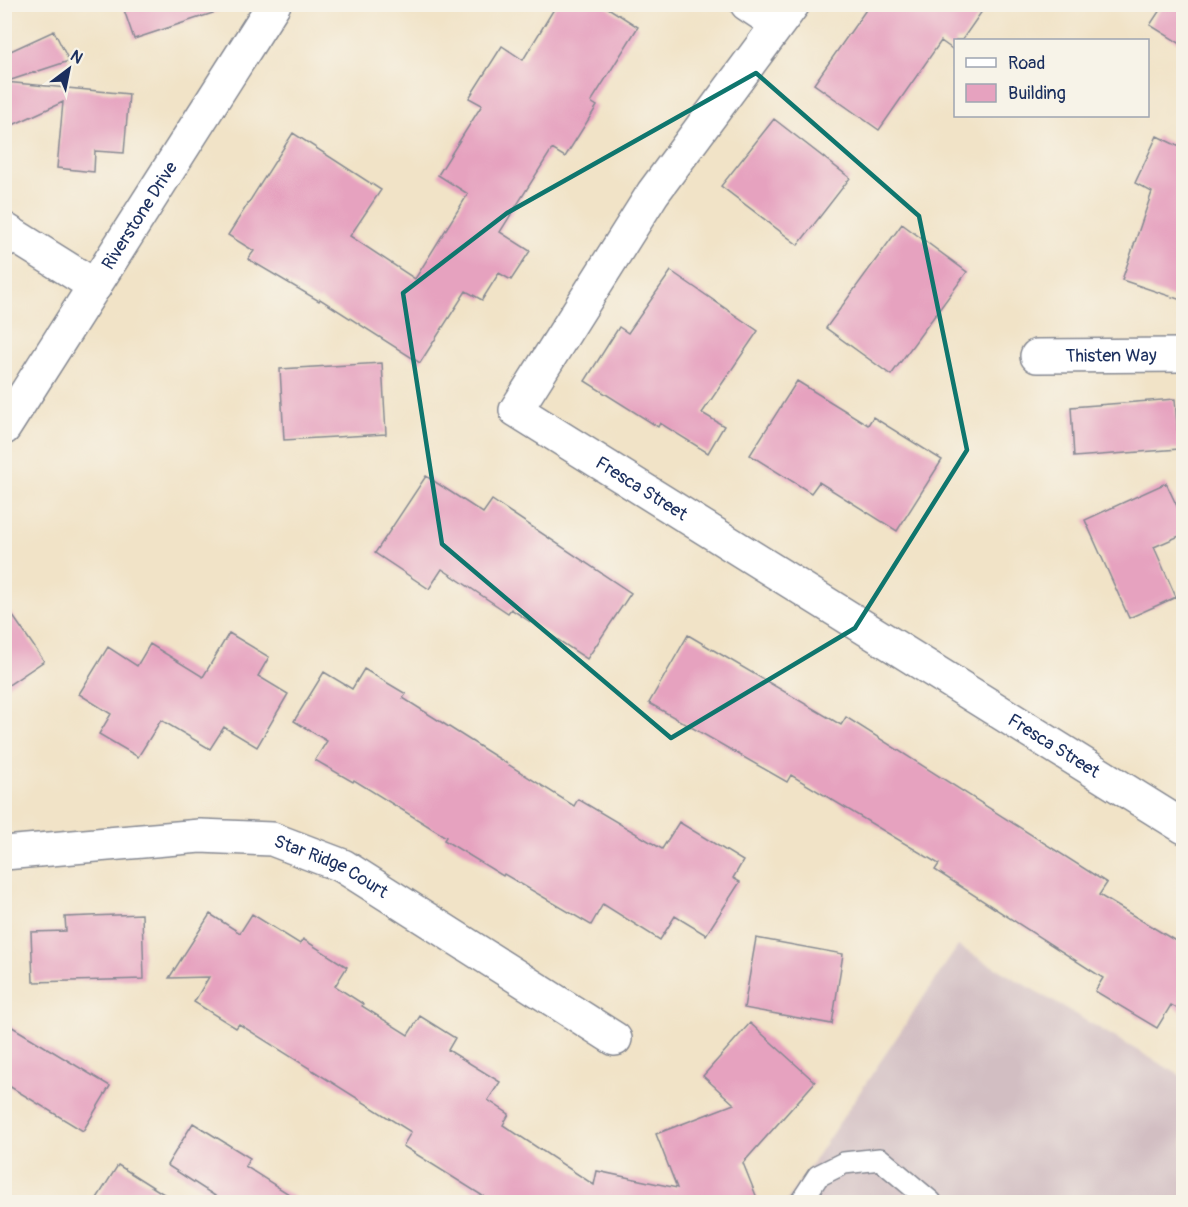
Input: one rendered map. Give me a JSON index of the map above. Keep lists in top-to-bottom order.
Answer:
{
  "streets": {
    "street": [
      "Riverstone Drive",
      "Thisten Way",
      "Fresca Street",
      "Star Ridge Court"
    ]
  },
  "legend": ["Road", "Building"],
  "north": "top right"
}
